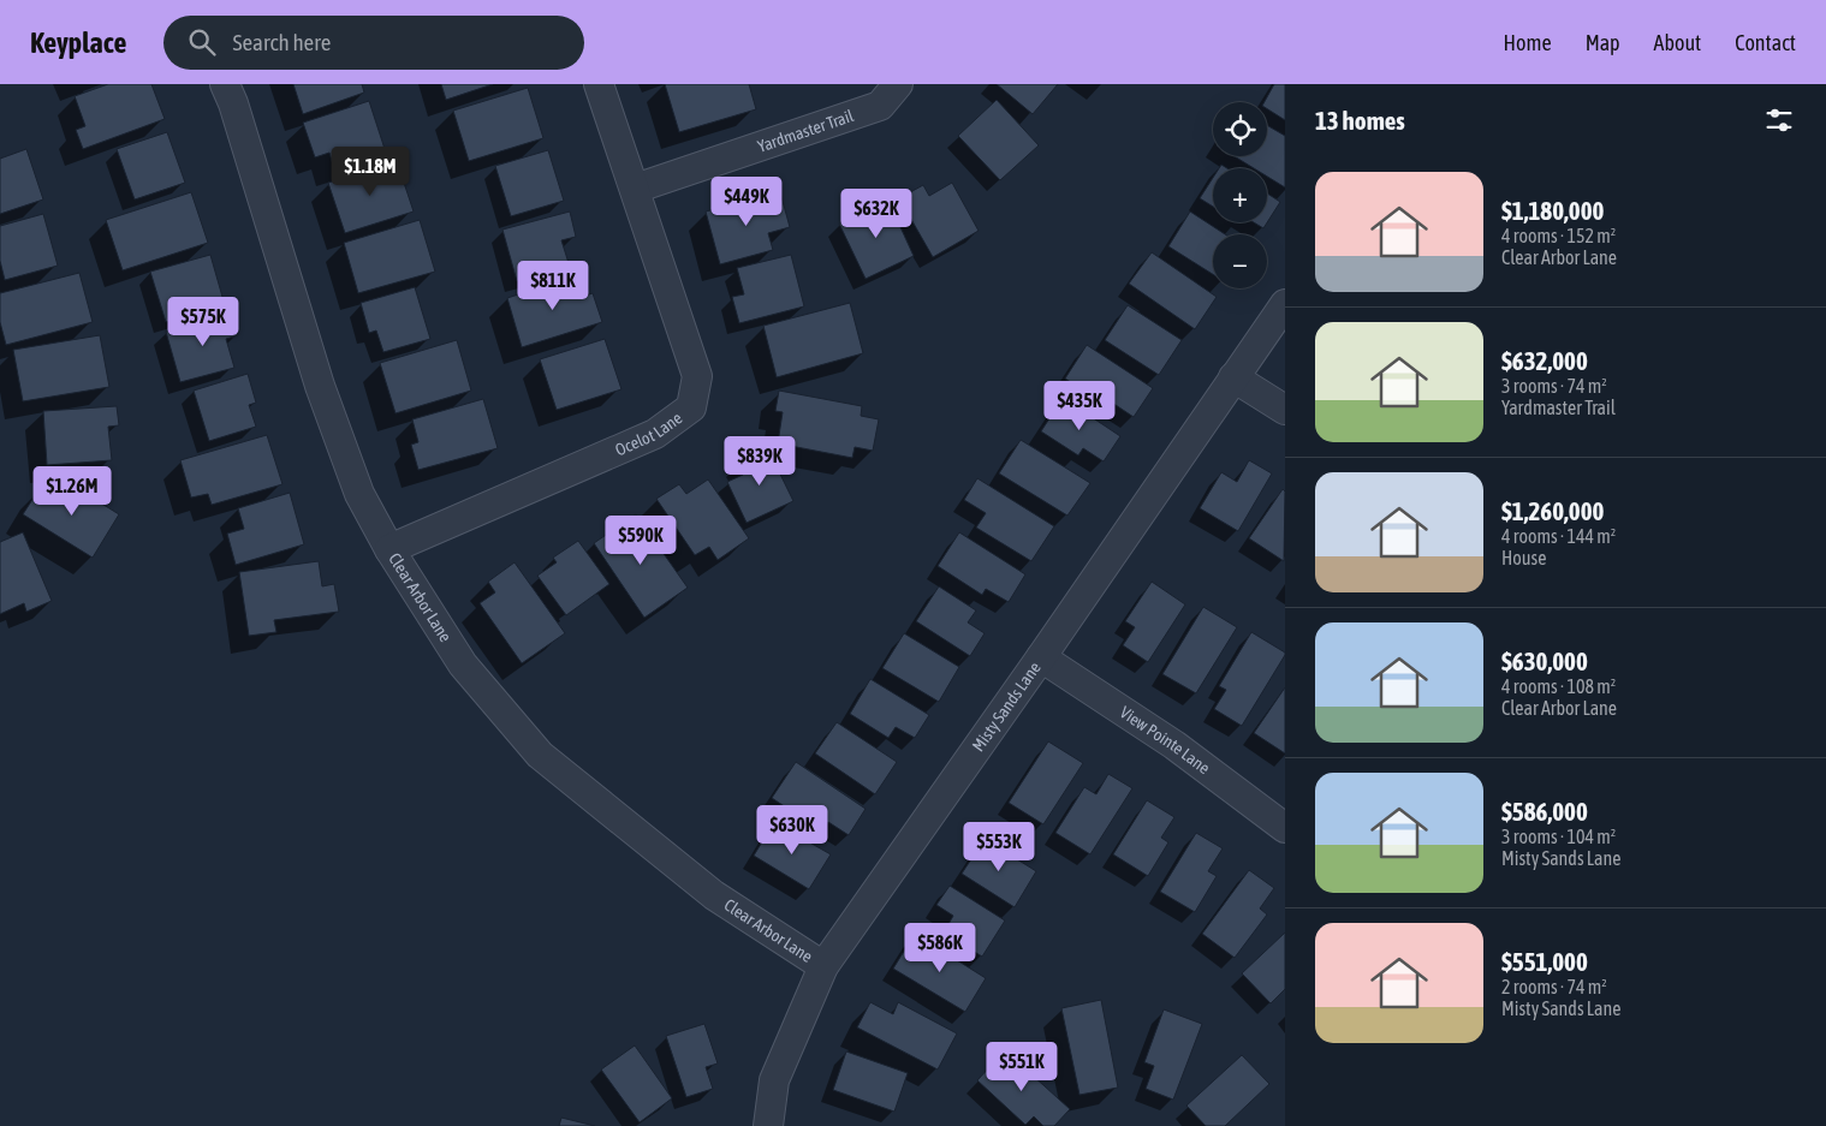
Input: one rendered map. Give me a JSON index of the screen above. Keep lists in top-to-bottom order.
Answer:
{
  "streets": {
    "street": [
      "Yardmaster Trail",
      "Ocelot Lane",
      "Clear Arbor Lane",
      "Misty Sands Lane",
      "View Pointe Lane"
    ]
  },
  "crossings": [
    ["Yardmaster Trail", "Ocelot Lane"],
    ["Ocelot Lane", "Clear Arbor Lane"],
    ["Clear Arbor Lane", "Misty Sands Lane"],
    ["Misty Sands Lane", "View Pointe Lane"]
  ],
  "page": {
    "header": "Keyplace",
    "search": "Search here",
    "nav": [
      "Home",
      "Map",
      "About",
      "Contact"
    ],
    "heading": "13 homes",
    "map_buttons": ["+", "−"],
    "price": [
      "$1.18M",
      "$449K",
      "$632K",
      "$811K",
      "$575K",
      "$435K",
      "$839K",
      "$1.26M",
      "$590K",
      "$630K",
      "$553K",
      "$586K",
      "$551K"
    ],
    "list": [
      {
        "name": "$1,180,000",
        "note": "4 rooms · 152 m² · Clear Arbor Lane"
      },
      {
        "name": "$632,000",
        "note": "3 rooms · 74 m² · Yardmaster Trail"
      },
      {
        "name": "$1,260,000",
        "note": "4 rooms · 144 m² · House"
      },
      {
        "name": "$630,000",
        "note": "4 rooms · 108 m² · Clear Arbor Lane"
      },
      {
        "name": "$586,000",
        "note": "3 rooms · 104 m² · Misty Sands Lane"
      },
      {
        "name": "$551,000",
        "note": "2 rooms · 74 m² · Misty Sands Lane"
      }
    ]
  }
}
